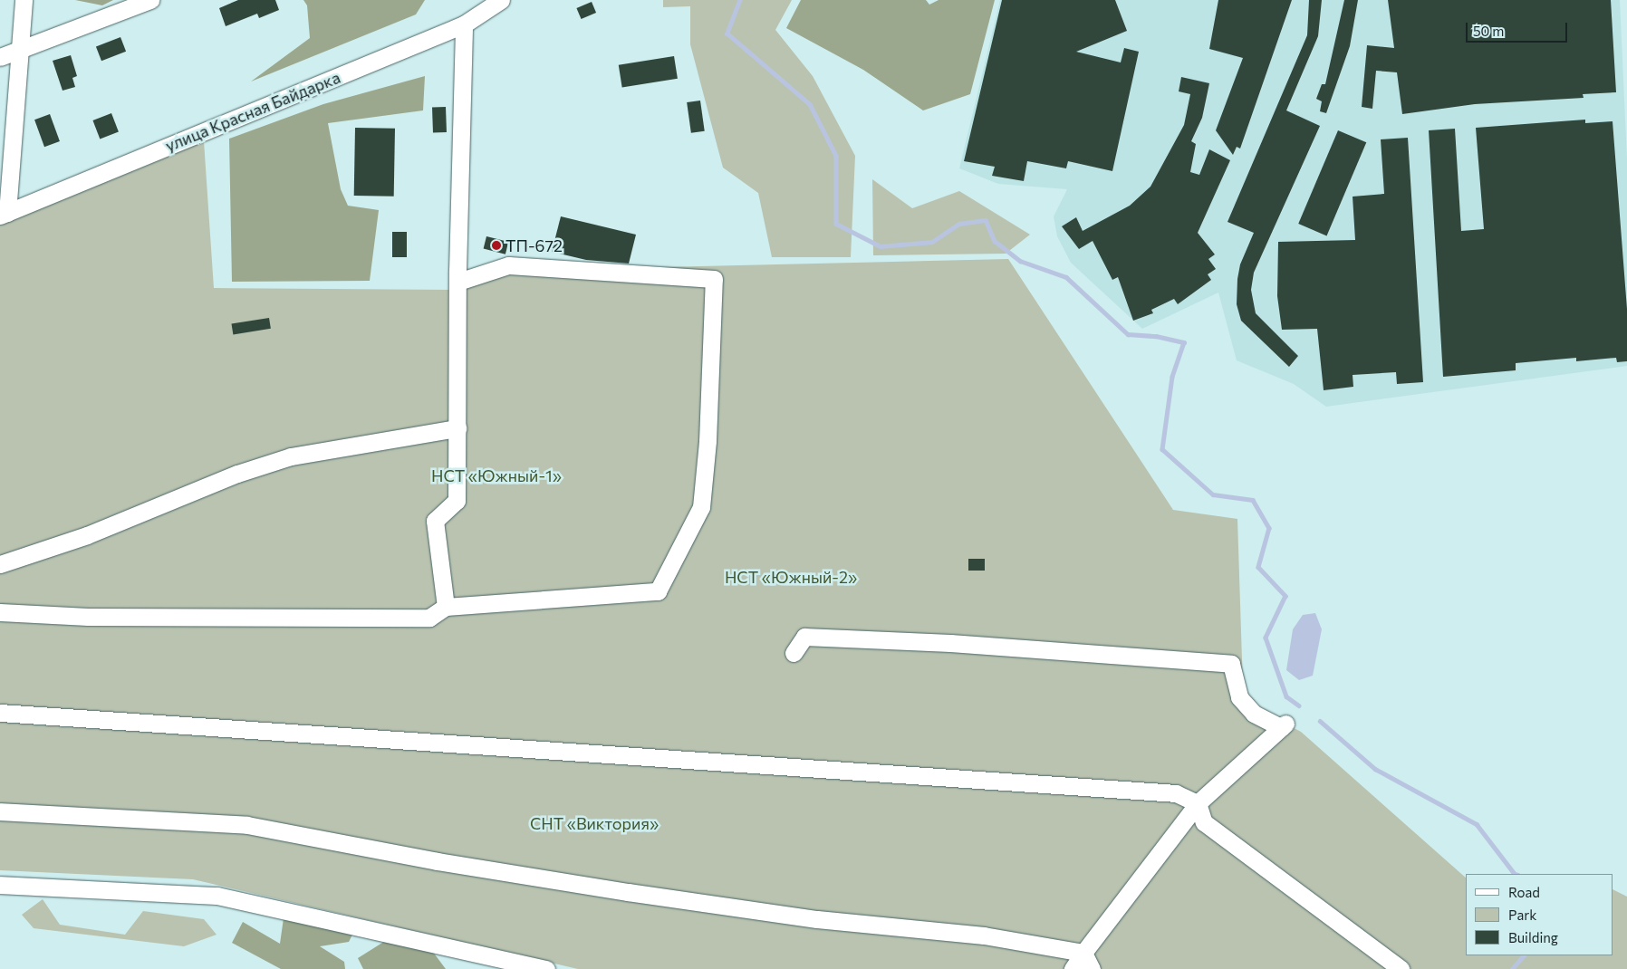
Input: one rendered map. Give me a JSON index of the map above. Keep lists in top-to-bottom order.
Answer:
{
  "streets": {
    "street": ["улица Красная Байдарка"]
  },
  "parks": ["НСТ «Южный-1»", "НСТ «Южный-2»", "СНТ «Виктория»"],
  "places": ["ТП-672"],
  "legend": ["Road", "Park", "Building"],
  "scale_bar": "50 m"
}
